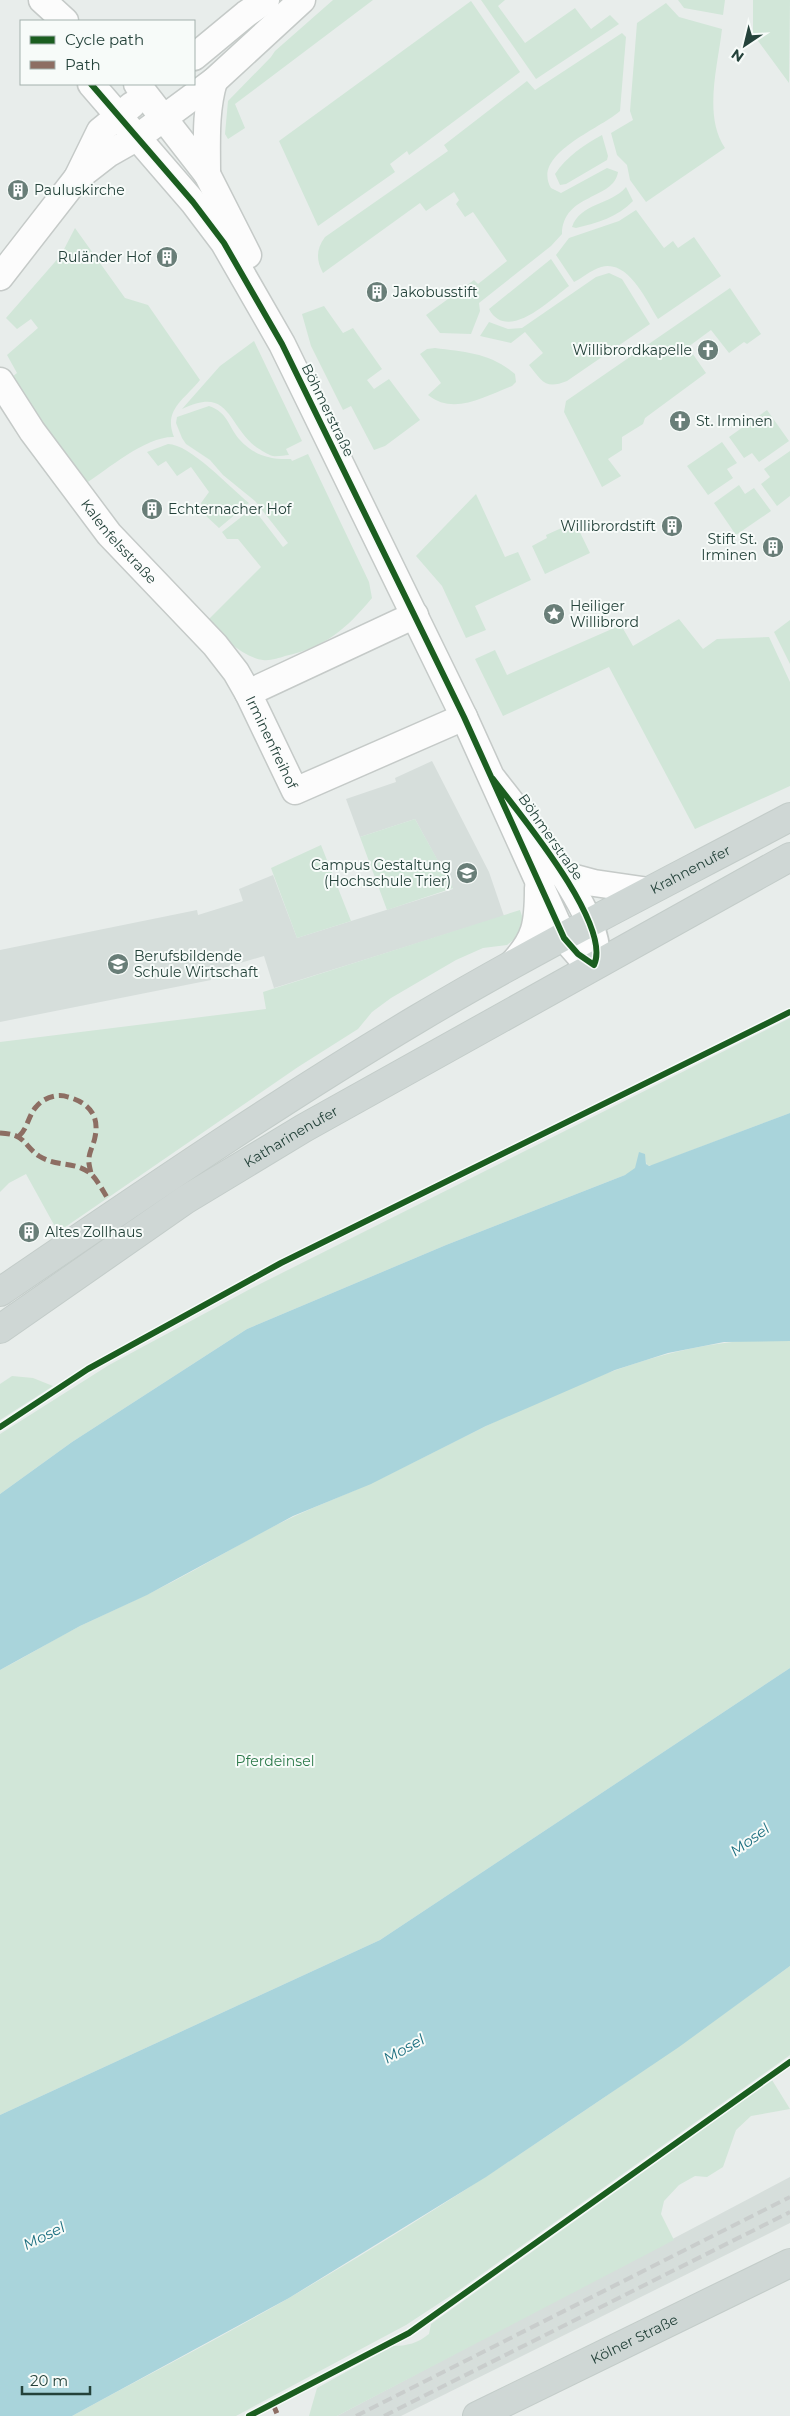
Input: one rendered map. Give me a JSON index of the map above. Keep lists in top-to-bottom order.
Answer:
{
  "streets": {
    "main road": ["Krahnenufer", "Katharinenufer", "Kölner Straße"],
    "street": ["Böhmerstraße", "Kalenfelsstraße", "Irminenfreihof"]
  },
  "crossings": [
    ["Böhmerstraße", "Irminenfreihof"],
    ["Böhmerstraße", "Krahnenufer"],
    ["Böhmerstraße", "Katharinenufer"],
    ["Kalenfelsstraße", "Irminenfreihof"]
  ],
  "water": ["Mosel"],
  "parks": ["Pferdeinsel"],
  "places": {
    "building": [
      "Pauluskirche",
      "Ruländer Hof",
      "Jakobusstift",
      "Echternacher Hof",
      "Willibrordstift",
      "Stift St. Irminen",
      "Altes Zollhaus"
    ],
    "church": ["Willibrordkapelle", "St. Irminen"],
    "place": ["Heiliger Willibrord"],
    "school or university": ["Campus Gestaltung (Hochschule Trier)", "Berufsbildende Schule Wirtschaft"]
  },
  "legend": ["Cycle path", "Path"],
  "scale_bar": "20 m",
  "north": "bottom left"
}
